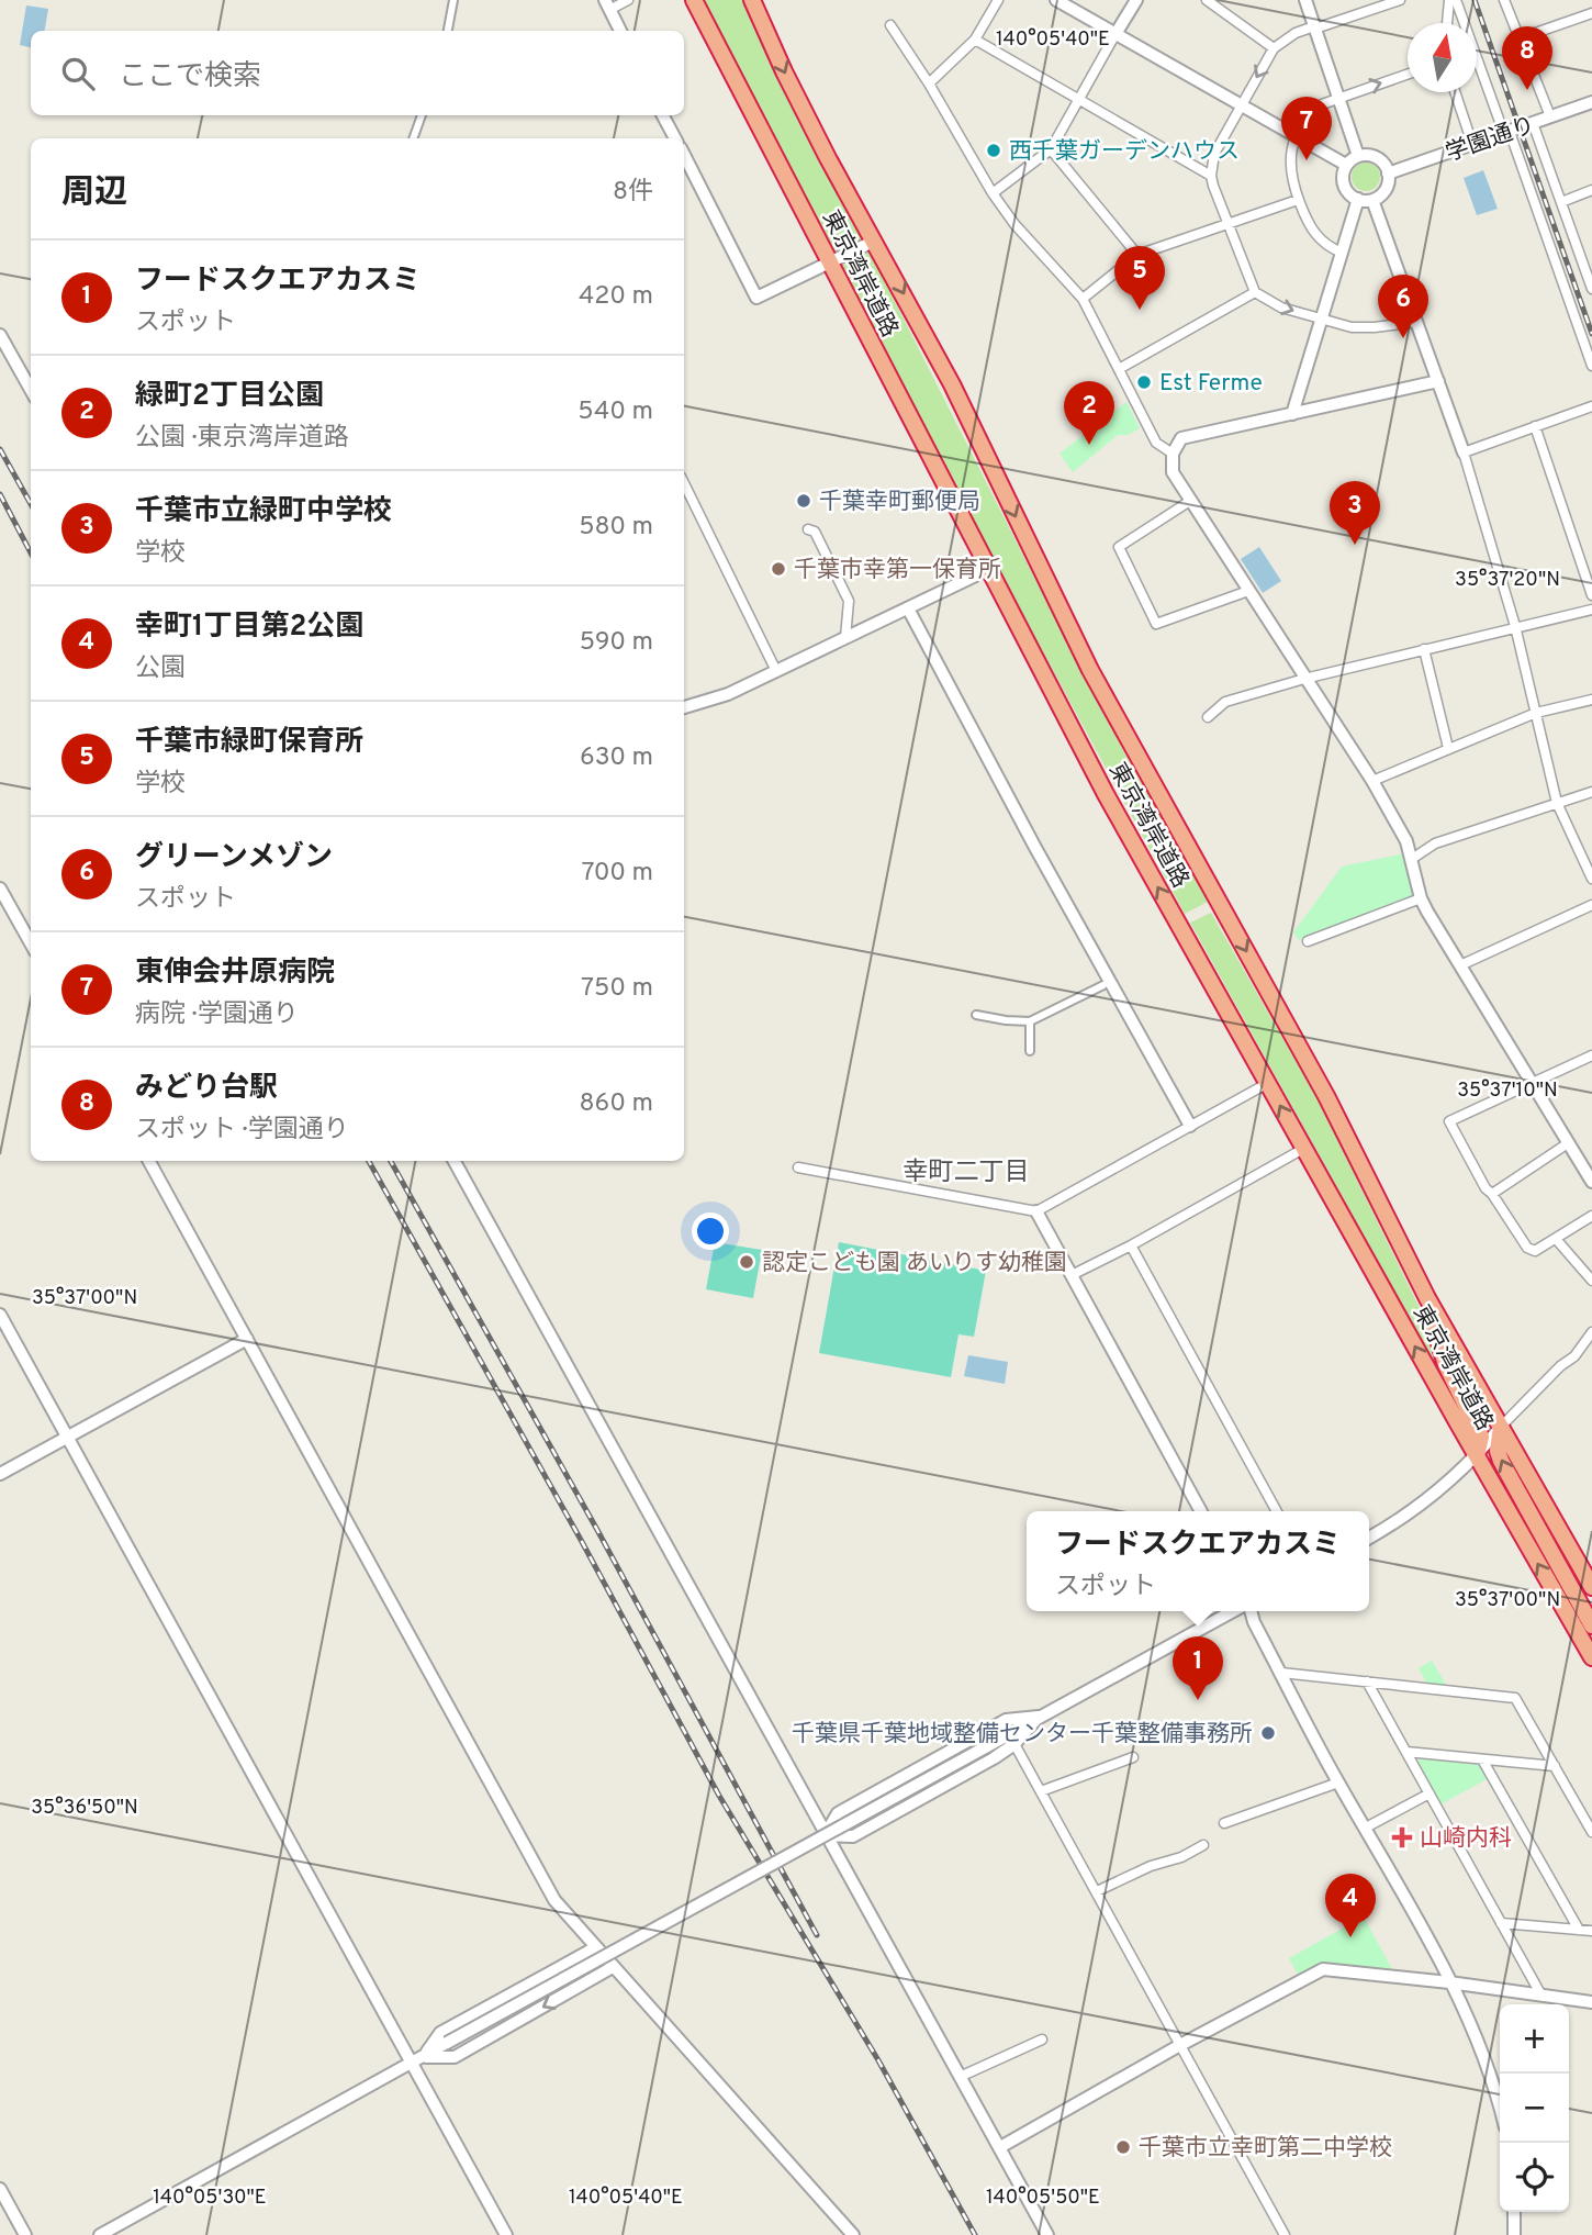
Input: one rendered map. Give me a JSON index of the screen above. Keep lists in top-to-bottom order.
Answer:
{
  "streets": {
    "highway": ["東京湾岸道路"],
    "street": ["学園通り"]
  },
  "districts": ["幸町二丁目"],
  "places": {
    "other": [
      "西千葉ガーデンハウス",
      "Est Ferme",
      "千葉幸町郵便局",
      "千葉市幸第一保育所",
      "認定こども園 あいりす幼稚園",
      "千葉県千葉地域整備センター千葉整備事務所",
      "千葉市立幸町第二中学校"
    ],
    "health": ["山崎内科"]
  },
  "north": "top",
  "page": {
    "pins": [
      "8",
      "7",
      "5",
      "6",
      "2",
      "3",
      "1",
      "4"
    ],
    "search": "ここで検索",
    "heading": ["周辺", "8件"],
    "list": [
      {
        "mark": "1",
        "name": "フードスクエアカスミ",
        "note": "スポット",
        "value": "420 m"
      },
      {
        "mark": "2",
        "name": "緑町2丁目公園",
        "note": "公園 · 東京湾岸道路",
        "value": "540 m"
      },
      {
        "mark": "3",
        "name": "千葉市立緑町中学校",
        "note": "学校",
        "value": "580 m"
      },
      {
        "mark": "4",
        "name": "幸町1丁目第2公園",
        "note": "公園",
        "value": "590 m"
      },
      {
        "mark": "5",
        "name": "千葉市緑町保育所",
        "note": "学校",
        "value": "630 m"
      },
      {
        "mark": "6",
        "name": "グリーンメゾン",
        "note": "スポット",
        "value": "700 m"
      },
      {
        "mark": "7",
        "name": "東伸会井原病院",
        "note": "病院 · 学園通り",
        "value": "750 m"
      },
      {
        "mark": "8",
        "name": "みどり台駅",
        "note": "スポット · 学園通り",
        "value": "860 m"
      }
    ],
    "popup": ["フードスクエアカスミ", "スポット"],
    "map_buttons": ["+", "−"]
  },
  "coordinates": [
    "140°05'40\"E",
    "35°37'20\"N",
    "35°37'10\"N",
    "35°37'00\"N",
    "35°36'50\"N",
    "140°05'30\"E",
    "140°05'50\"E"
  ]
}
